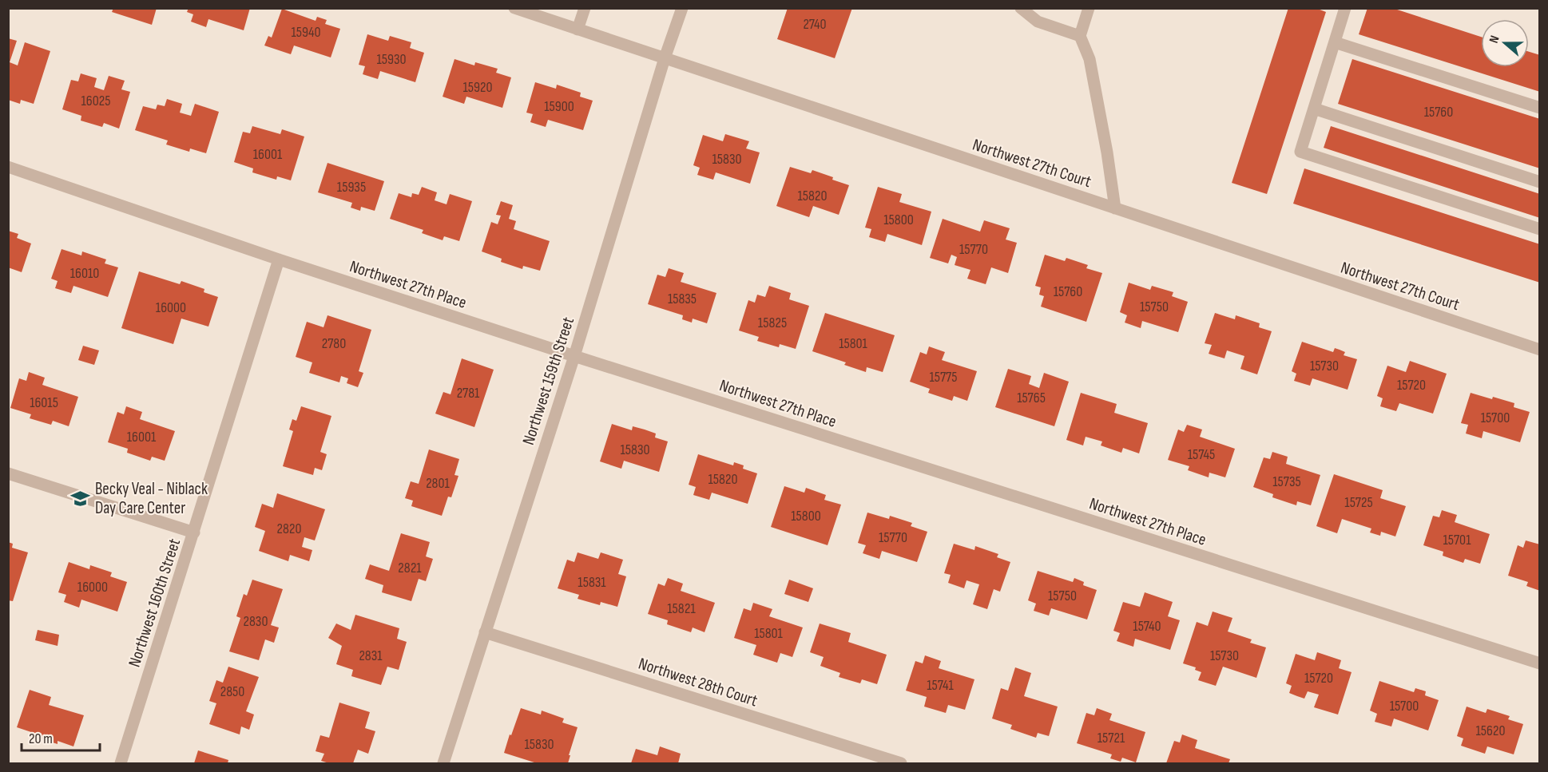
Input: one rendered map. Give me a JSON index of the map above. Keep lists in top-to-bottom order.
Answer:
{
  "streets": {
    "street": [
      "Northwest 27th Court",
      "Northwest 27th Place",
      "Northwest 159th Street",
      "Northwest 160th Street",
      "Northwest 28th Court"
    ]
  },
  "crossings": [
    ["Northwest 27th Court", "Northwest 159th Street"],
    ["Northwest 27th Place", "Northwest 159th Street"],
    ["Northwest 27th Place", "Northwest 160th Street"],
    ["Northwest 159th Street", "Northwest 28th Court"]
  ],
  "places": {
    "school or university": ["Becky Veal - Niblack Day Care Center"]
  },
  "house_numbers": [
    "2740",
    "15940",
    "15930",
    "15920",
    "16025",
    "15900",
    "15760",
    "16001",
    "15830",
    "15935",
    "15820",
    "15800",
    "15770",
    "16010",
    "15760",
    "15835",
    "15750",
    "16000",
    "15825",
    "2780",
    "15801",
    "15730",
    "15775",
    "15720",
    "2781",
    "15765",
    "16015",
    "15700",
    "16001",
    "15830",
    "15745",
    "15820",
    "15735",
    "2801",
    "15725",
    "15800",
    "2820",
    "15770",
    "15701",
    "2821",
    "15831",
    "16000",
    "15750",
    "15821",
    "2830",
    "15740",
    "15801",
    "2831",
    "15730",
    "15720",
    "15741",
    "2850",
    "15700",
    "15620",
    "15721",
    "15830"
  ],
  "scale_bar": "20 m",
  "north": "left"
}
